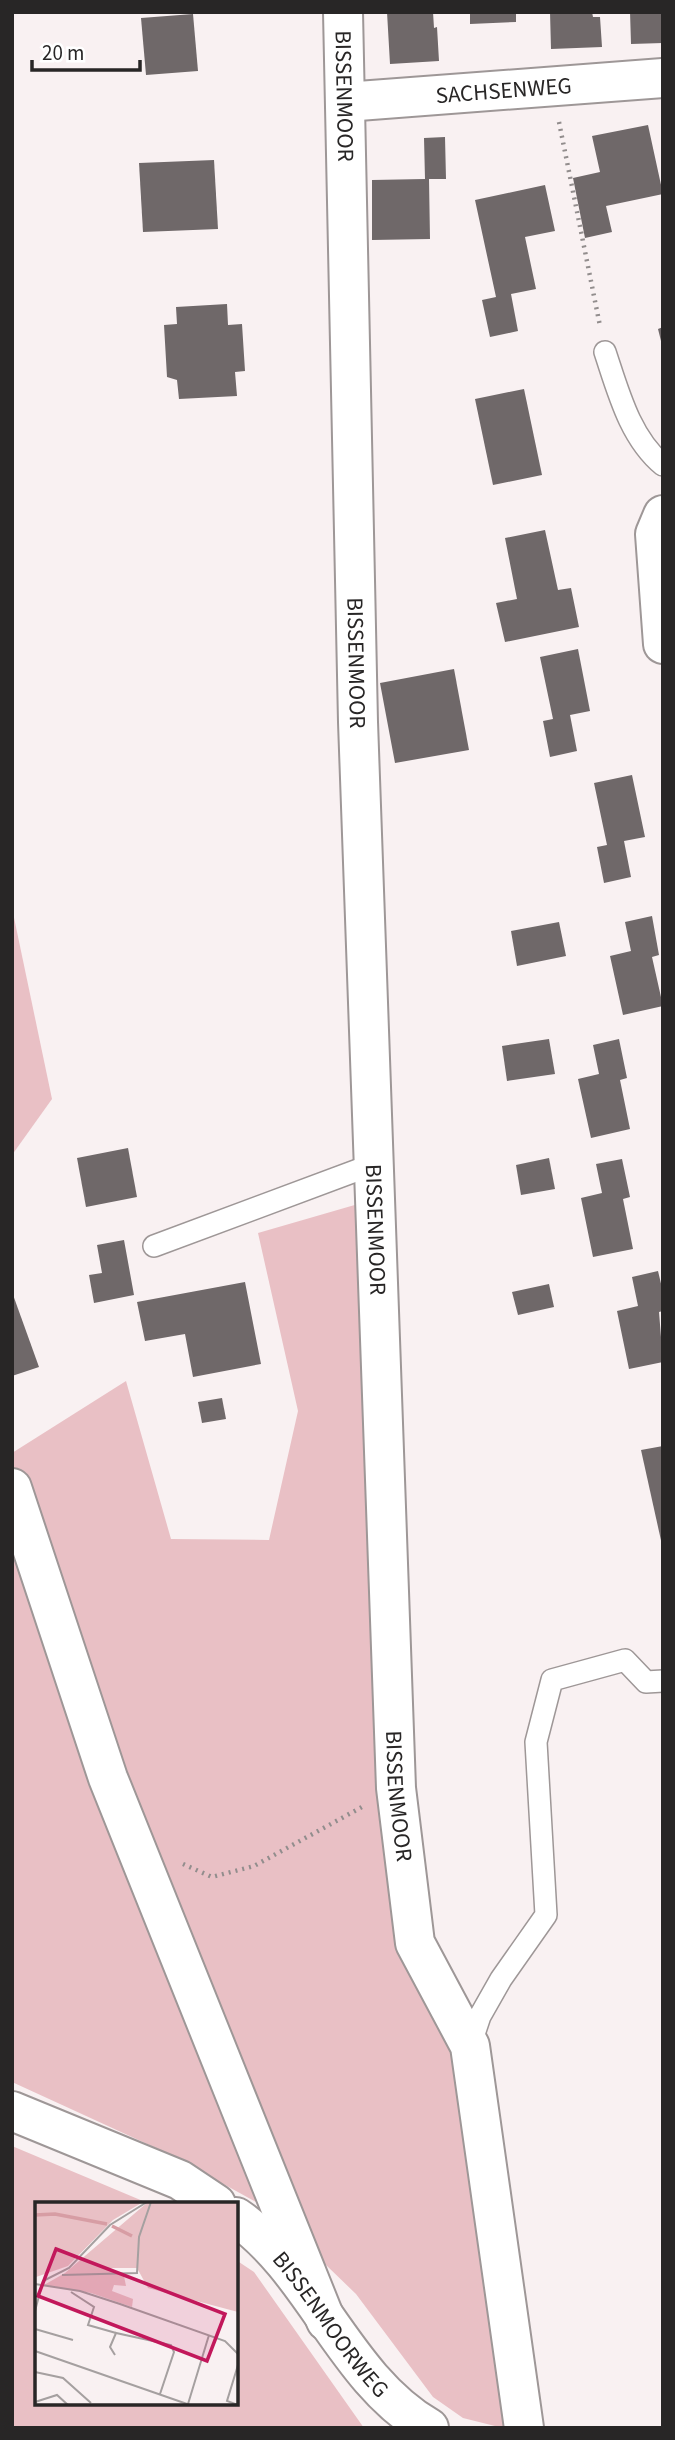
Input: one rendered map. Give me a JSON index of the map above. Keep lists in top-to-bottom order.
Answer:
{
  "streets": {
    "street": ["SACHSENWEG", "BISSENMOOR", "BISSENMOORWEG"]
  },
  "crossings": [
    ["SACHSENWEG", "BISSENMOOR"]
  ],
  "scale_bar": "20 m"
}
